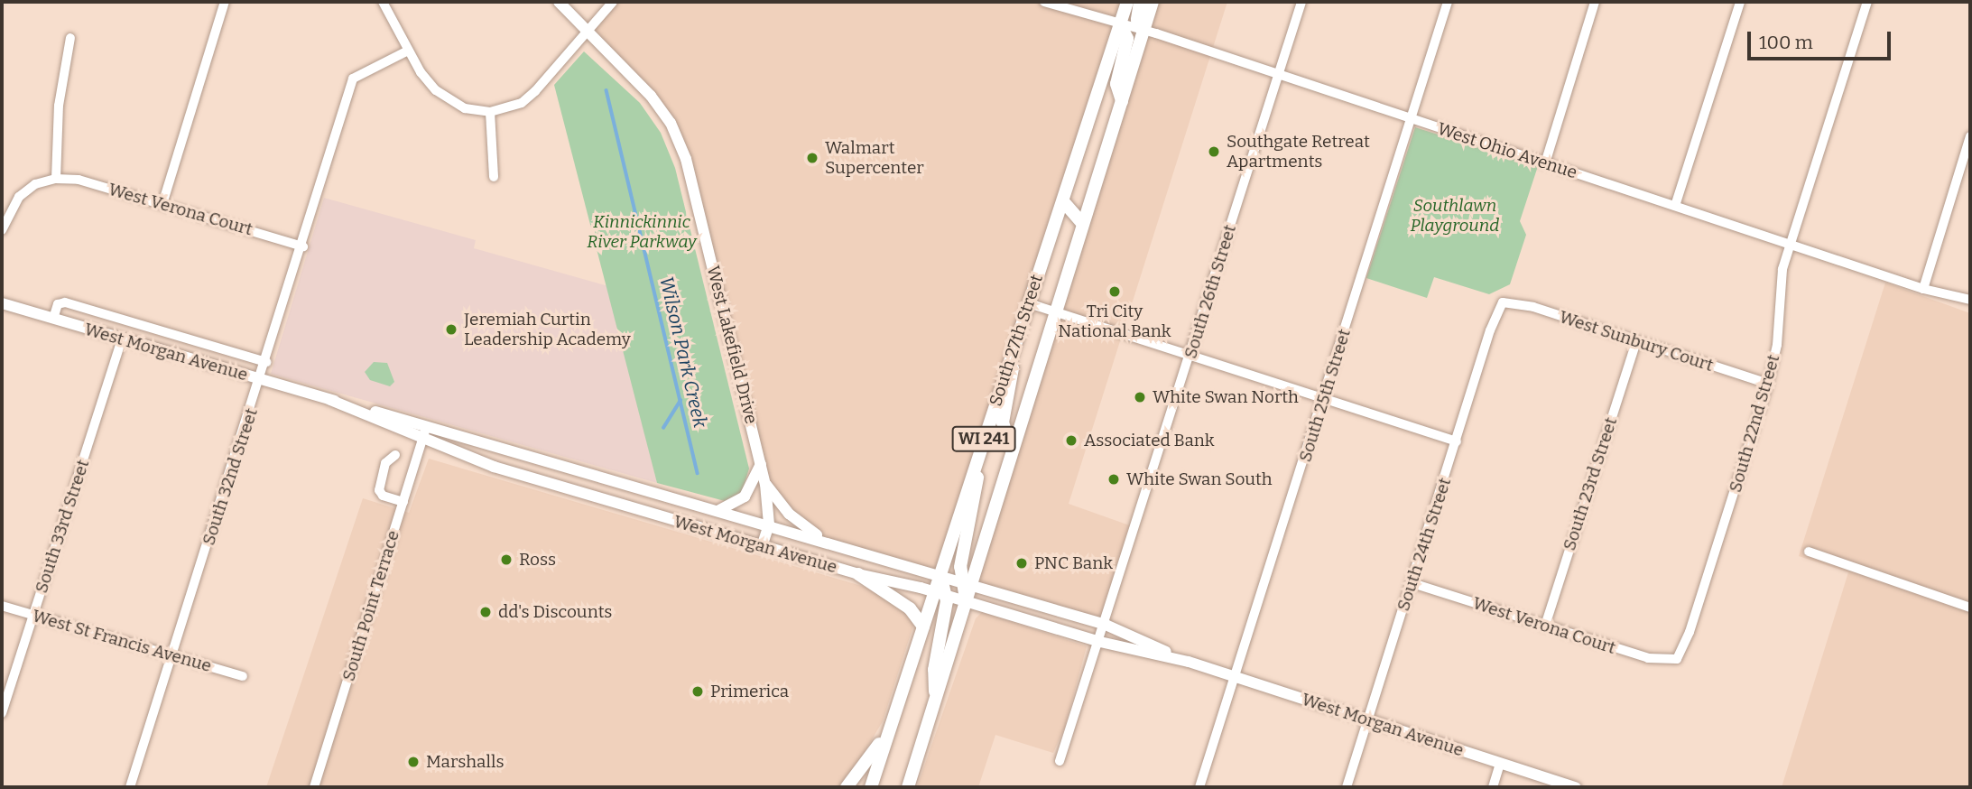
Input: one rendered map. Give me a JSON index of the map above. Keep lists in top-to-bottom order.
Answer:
{
  "streets": {
    "main road": ["South 27th Street", "WI 241"],
    "street": [
      "West Ohio Avenue",
      "West Verona Court",
      "South 26th Street",
      "West Sunbury Court",
      "West Lakefield Drive",
      "West Morgan Avenue",
      "South 25th Street",
      "South 22nd Street",
      "South 32nd Street",
      "South 23rd Street",
      "South 33rd Street",
      "South 24th Street",
      "South Point Terrace",
      "West St Francis Avenue"
    ]
  },
  "crossings": [
    ["West Ohio Avenue", "South 26th Street"],
    ["West Ohio Avenue", "South 27th Street"],
    ["West Ohio Avenue", "South 25th Street"],
    ["West Ohio Avenue", "South 22nd Street"],
    ["West Verona Court", "South 22nd Street"],
    ["West Verona Court", "South 32nd Street"],
    ["West Verona Court", "South 23rd Street"],
    ["West Verona Court", "South 24th Street"],
    ["South 26th Street", "West Morgan Avenue"],
    ["South 27th Street", "West Morgan Avenue"],
    ["West Sunbury Court", "South 22nd Street"],
    ["West Sunbury Court", "South 23rd Street"],
    ["West Sunbury Court", "South 24th Street"],
    ["West Lakefield Drive", "West Morgan Avenue"],
    ["West Morgan Avenue", "South 25th Street"],
    ["West Morgan Avenue", "South 32nd Street"],
    ["West Morgan Avenue", "South 33rd Street"],
    ["West Morgan Avenue", "South 24th Street"],
    ["West Morgan Avenue", "South Point Terrace"],
    ["South 32nd Street", "West St Francis Avenue"],
    ["South 33rd Street", "West St Francis Avenue"]
  ],
  "water": ["Wilson Park Creek"],
  "parks": ["Southlawn Playground", "Kinnickinnic River Parkway"],
  "places": [
    "Southgate Retreat Apartments",
    "Walmart Supercenter",
    "Tri City National Bank",
    "Jeremiah Curtin Leadership Academy",
    "White Swan North",
    "Associated Bank",
    "White Swan South",
    "Ross",
    "PNC Bank",
    "dd's Discounts",
    "Primerica",
    "Marshalls"
  ],
  "scale_bar": "100 m"
}
